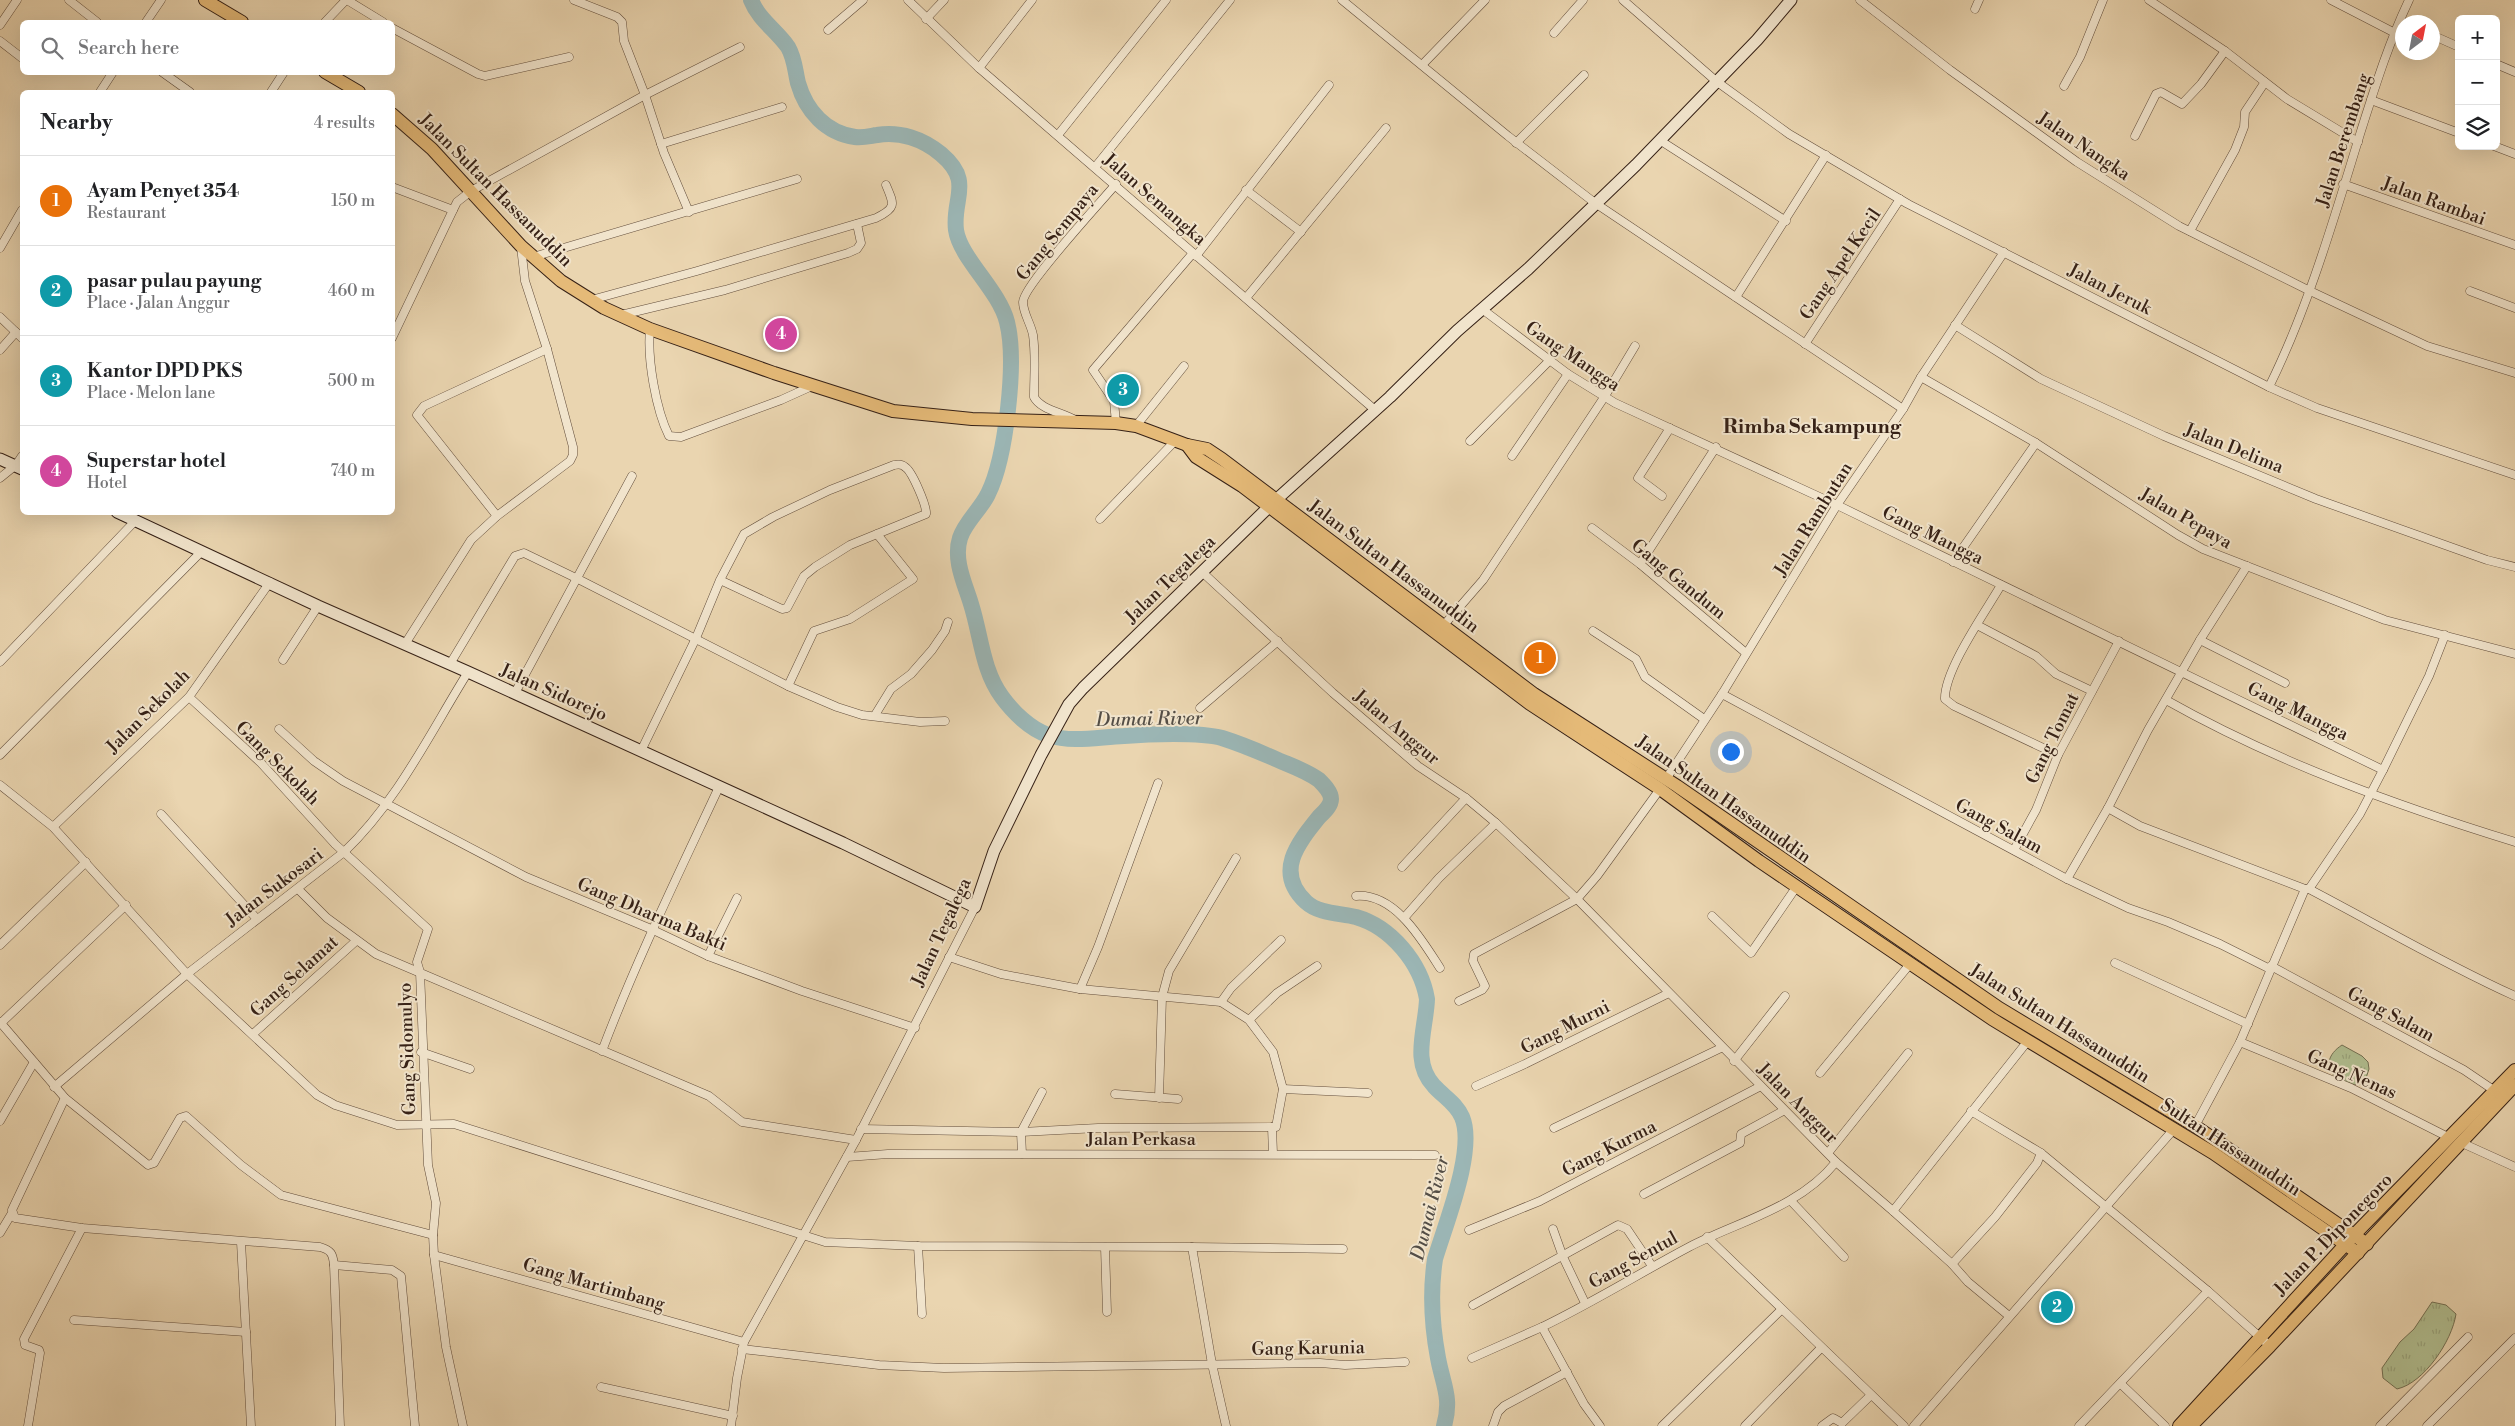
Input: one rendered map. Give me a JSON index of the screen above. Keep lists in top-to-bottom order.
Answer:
{
  "streets": {
    "main road": ["Jalan Sultan Hassanuddin", "Sultan Hassanuddin", "Jalan P. Diponegoro"],
    "street": [
      "Jalan Berembang",
      "Jalan Nangka",
      "Jalan Semangka",
      "Jalan Rambai",
      "Gang Sempaya",
      "Gang Apel Kecil",
      "Jalan Jeruk",
      "Gang Mangga",
      "Jalan Delima",
      "Jalan Pepaya",
      "Jalan Rambutan",
      "Jalan Tegalega",
      "Gang Gandum",
      "Jalan Sidorejo",
      "Jalan Sekolah",
      "Jalan Anggur",
      "Gang Tomat",
      "Gang Sekolah",
      "Gang Salam",
      "Jalan Sukosari",
      "Gang Dharma Bakti",
      "Gang Selamat",
      "Gang Murni",
      "Gang Sidomulyo",
      "Gang Nenas",
      "Jalan Perkasa",
      "Gang Kurma",
      "Gang Sentul",
      "Gang Martimbang",
      "Gang Karunia"
    ]
  },
  "crossings": [
    ["Jalan Berembang", "Jalan Nangka"],
    ["Jalan Berembang", "Jalan Rambai"],
    ["Jalan Berembang", "Jalan Jeruk"],
    ["Jalan Sultan Hassanuddin", "Gang Sempaya"],
    ["Jalan Sultan Hassanuddin", "Jalan Rambutan"],
    ["Jalan Sultan Hassanuddin", "Jalan Tegalega"],
    ["Jalan Sultan Hassanuddin", "Sultan Hassanuddin"],
    ["Jalan Sultan Hassanuddin", "Jalan P. Diponegoro"],
    ["Jalan Semangka", "Gang Sempaya"],
    ["Jalan Semangka", "Jalan Tegalega"],
    ["Gang Apel Kecil", "Jalan Jeruk"],
    ["Jalan Jeruk", "Jalan Rambutan"],
    ["Jalan Jeruk", "Jalan Tegalega"],
    ["Gang Mangga", "Jalan Rambutan"],
    ["Gang Mangga", "Jalan Tegalega"],
    ["Gang Mangga", "Gang Tomat"],
    ["Jalan Delima", "Jalan Rambutan"],
    ["Jalan Pepaya", "Jalan Rambutan"],
    ["Jalan Rambutan", "Gang Gandum"],
    ["Jalan Rambutan", "Gang Salam"],
    ["Jalan Rambutan", "Sultan Hassanuddin"],
    ["Jalan Tegalega", "Jalan Sidorejo"],
    ["Jalan Tegalega", "Jalan Anggur"],
    ["Jalan Tegalega", "Gang Dharma Bakti"],
    ["Jalan Tegalega", "Jalan Perkasa"],
    ["Jalan Tegalega", "Sultan Hassanuddin"],
    ["Jalan Tegalega", "Gang Martimbang"],
    ["Jalan Sidorejo", "Jalan Sekolah"],
    ["Jalan Sidorejo", "Jalan Sukosari"],
    ["Jalan Sekolah", "Gang Sekolah"],
    ["Jalan Anggur", "Gang Murni"],
    ["Jalan Anggur", "Gang Kurma"],
    ["Jalan Anggur", "Gang Sentul"],
    ["Gang Tomat", "Gang Salam"],
    ["Gang Sekolah", "Jalan Sukosari"],
    ["Gang Sekolah", "Gang Sidomulyo"],
    ["Gang Salam", "Jalan P. Diponegoro"],
    ["Jalan Sukosari", "Gang Dharma Bakti"],
    ["Gang Sidomulyo", "Gang Martimbang"],
    ["Gang Nenas", "Jalan P. Diponegoro"],
    ["Sultan Hassanuddin", "Jalan P. Diponegoro"],
    ["Gang Martimbang", "Gang Karunia"]
  ],
  "districts": ["Rimba Sekampung"],
  "water": ["Dumai River"],
  "north": "top right",
  "page": {
    "map_buttons": ["+", "−"],
    "search": "Search here",
    "heading": ["Nearby", "4 results"],
    "list": [
      {
        "mark": "1",
        "name": "Ayam Penyet 354",
        "note": "Restaurant",
        "value": "150 m"
      },
      {
        "mark": "2",
        "name": "pasar pulau payung",
        "note": "Place · Jalan Anggur",
        "value": "460 m"
      },
      {
        "mark": "3",
        "name": "Kantor DPD PKS",
        "note": "Place · Melon lane",
        "value": "500 m"
      },
      {
        "mark": "4",
        "name": "Superstar hotel",
        "note": "Hotel",
        "value": "740 m"
      }
    ],
    "pins": [
      "4",
      "3",
      "1",
      "2"
    ]
  }
}
